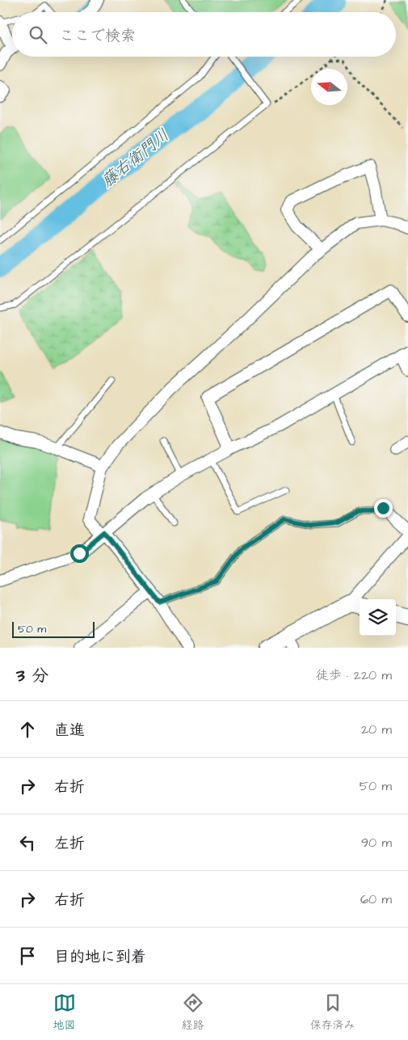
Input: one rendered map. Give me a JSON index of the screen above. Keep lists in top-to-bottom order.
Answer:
{
  "water": ["藤右衛門川"],
  "scale_bar": "50 m",
  "north": "left",
  "page": {
    "search": "ここで検索",
    "scale": "50 m",
    "heading": ["3 分", "徒歩 · 220 m"],
    "list": [
      ["直進", "20 m"],
      ["右折", "50 m"],
      ["左折", "90 m"],
      ["右折", "60 m"],
      "目的地に到着"
    ],
    "nav": ["地図", "経路", "保存済み"]
  }
}
